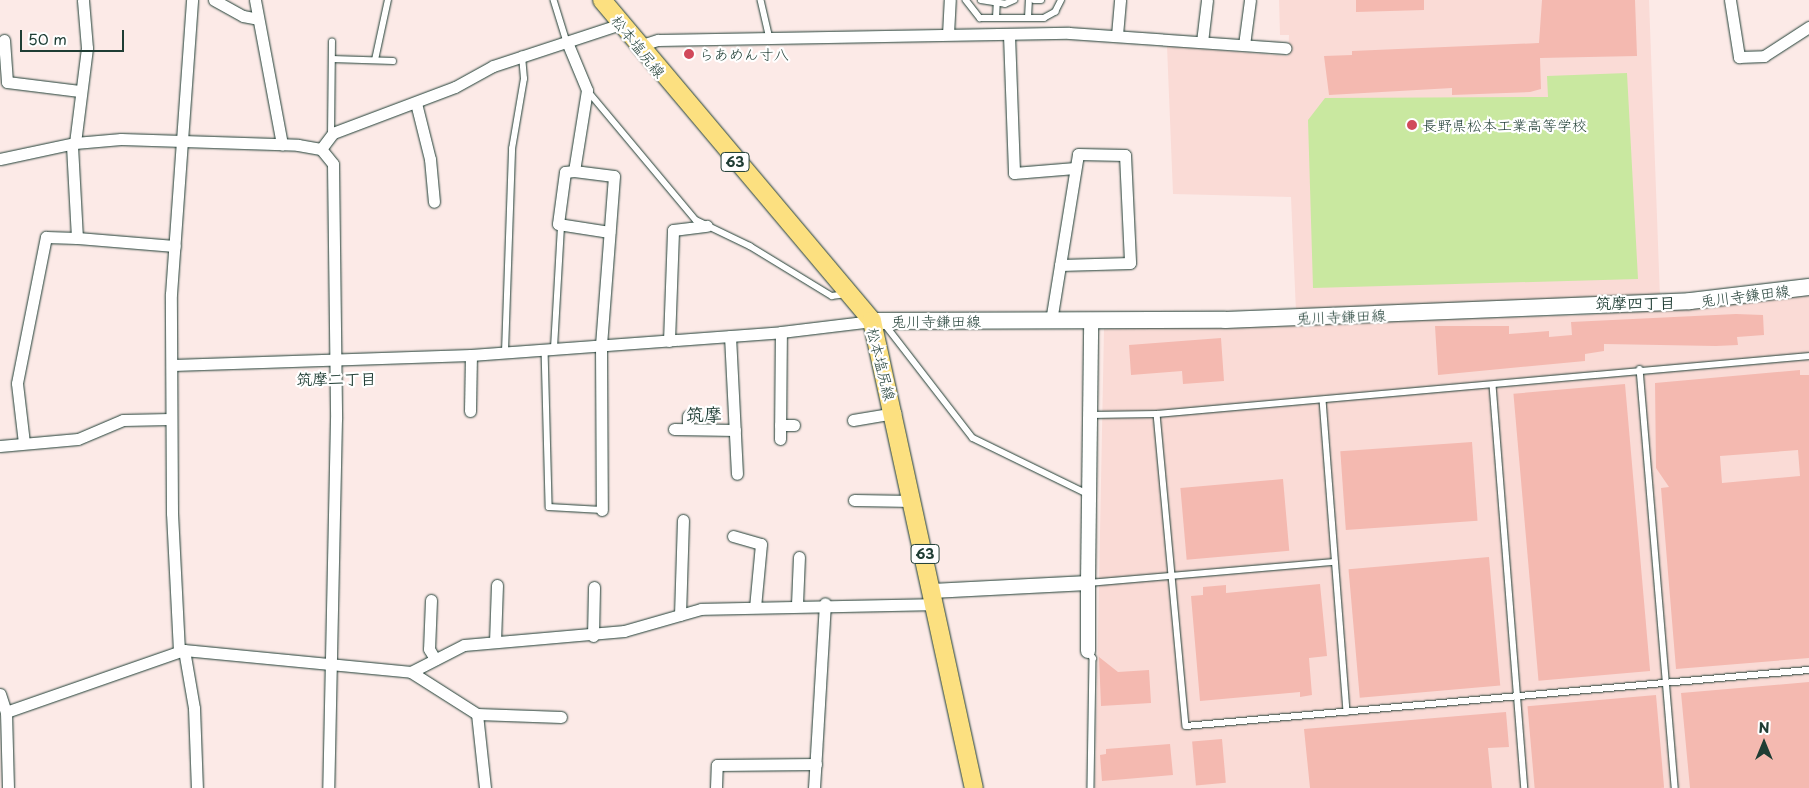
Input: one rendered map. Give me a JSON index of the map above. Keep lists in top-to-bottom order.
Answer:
{
  "streets": {
    "main road": ["松本塩尻線", "63", "兎川寺鎌田線"]
  },
  "crossings": [
    ["松本塩尻線", "兎川寺鎌田線"]
  ],
  "districts": ["筑摩四丁目", "筑摩二丁目", "筑摩"],
  "places": ["らあめん寸八", "長野県松本工業高等学校"],
  "scale_bar": "50 m",
  "north": "top"
}
